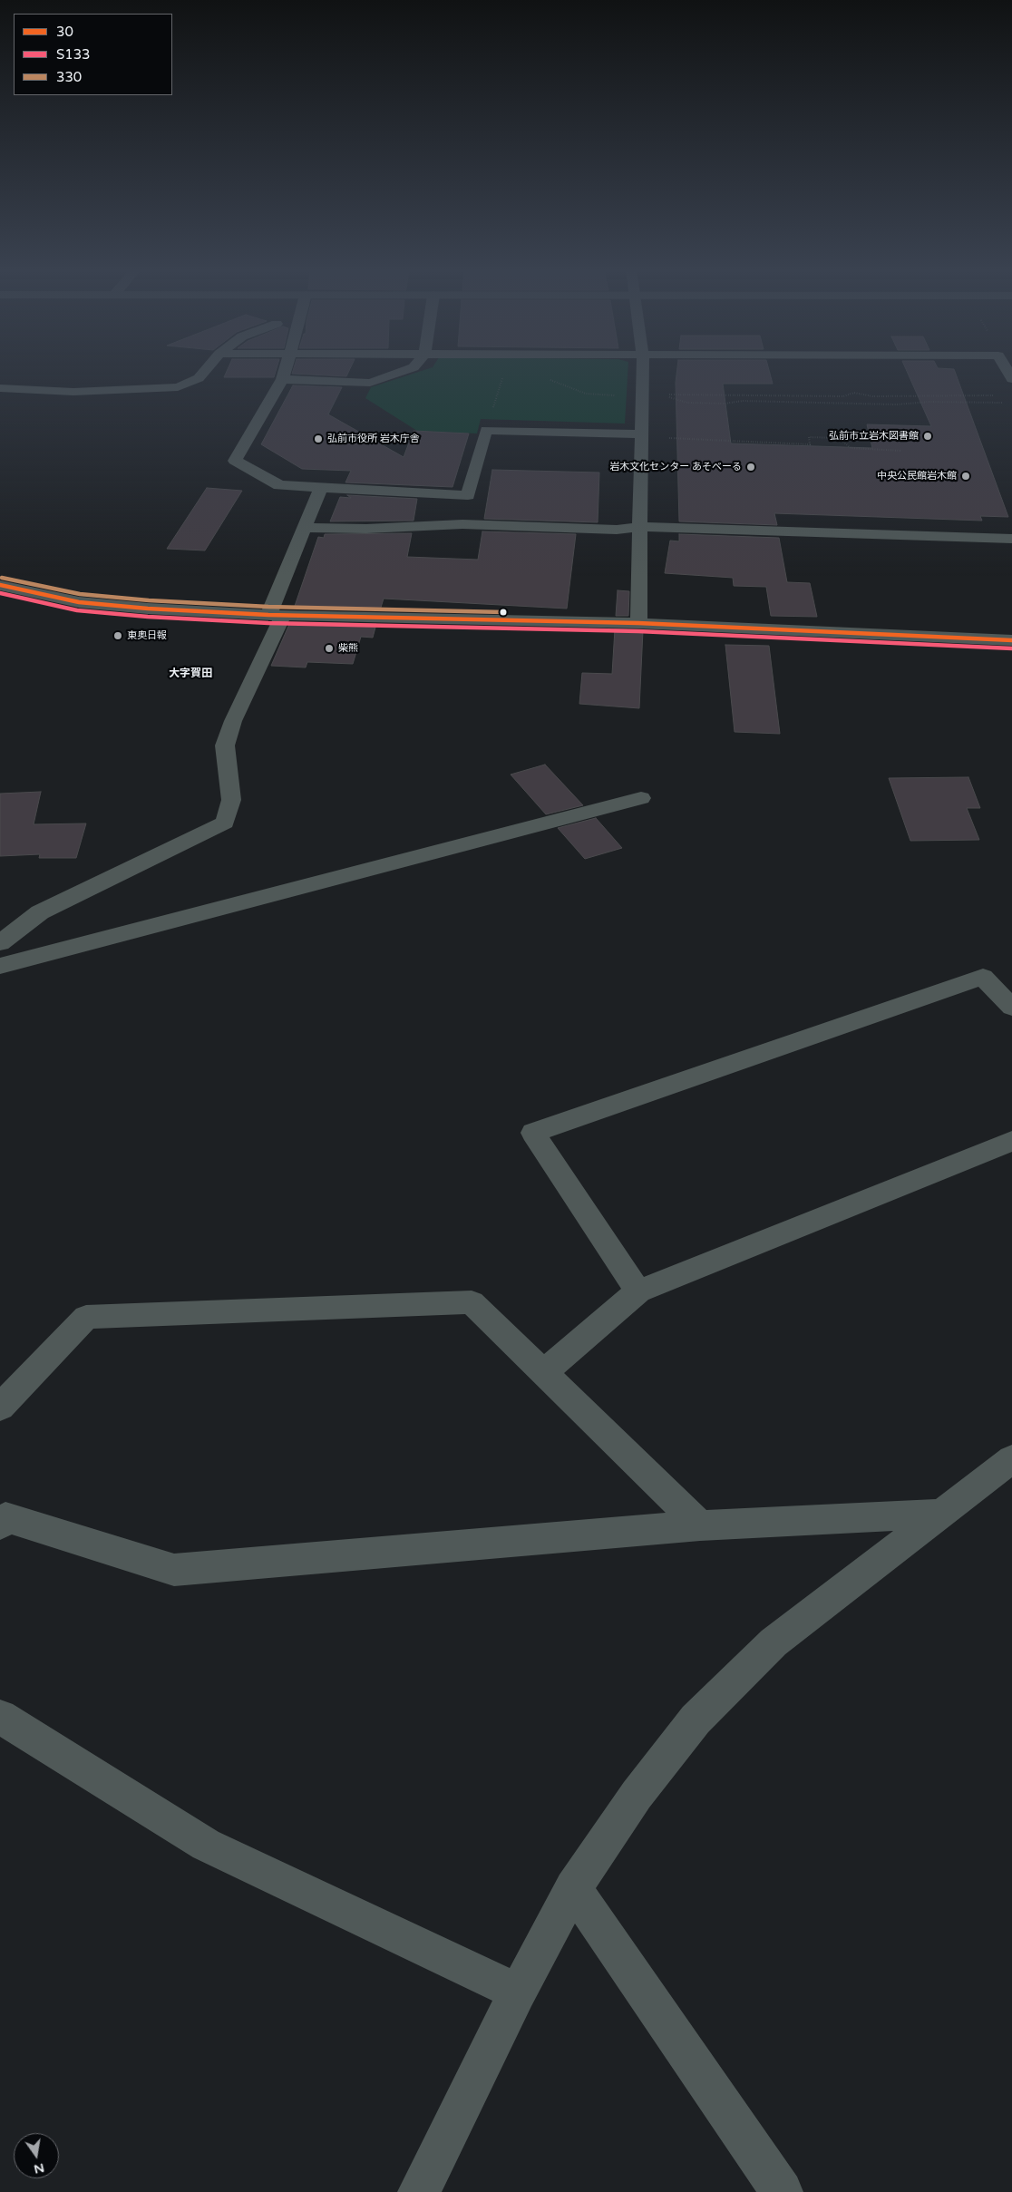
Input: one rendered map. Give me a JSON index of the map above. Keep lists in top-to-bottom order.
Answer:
{
  "districts": ["大字賀田"],
  "places": [
    "弘前市立岩木図書館",
    "弘前市役所 岩木庁舎",
    "岩木文化センター あそべーる",
    "中央公民館岩木館",
    "東奥日報",
    "柴熊"
  ],
  "lines": ["transit line 330", "transit line 30", "transit line S133"],
  "legend": ["30", "S133", "330"],
  "north": "bottom"
}
